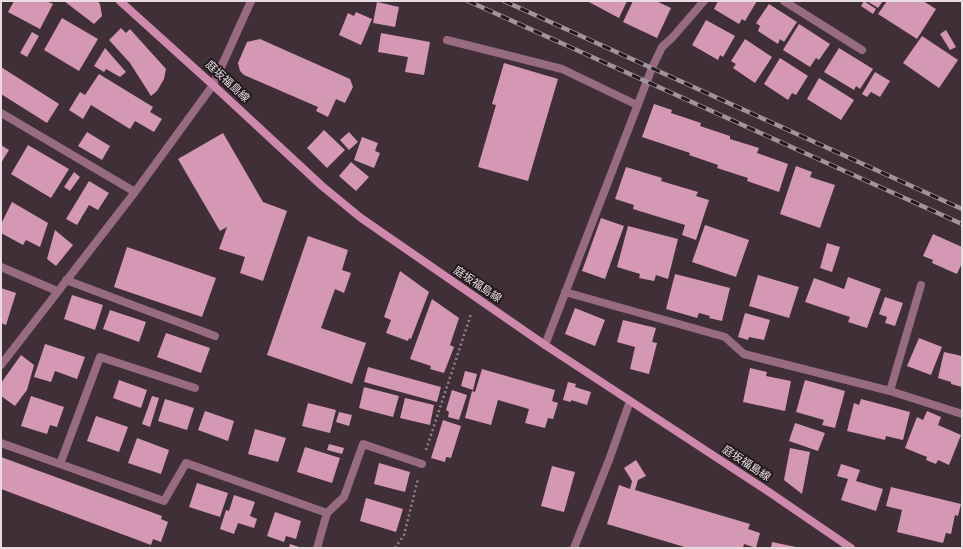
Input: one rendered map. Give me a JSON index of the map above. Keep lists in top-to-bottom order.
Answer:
{
  "streets": {
    "main road": ["庭坂福島線"]
  }
}
